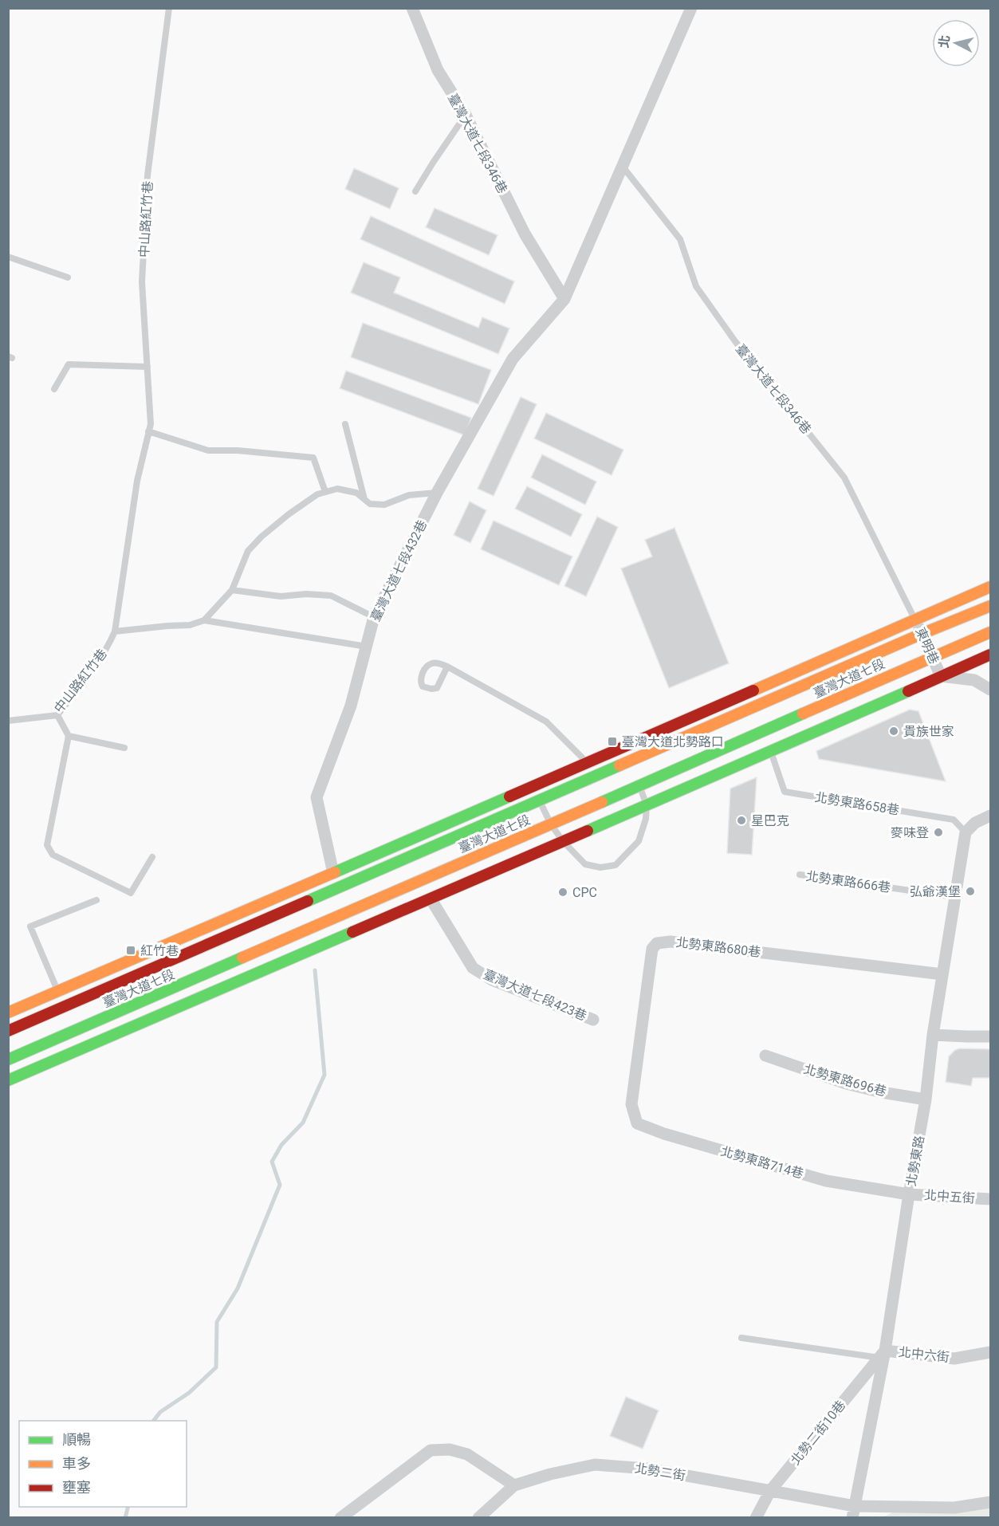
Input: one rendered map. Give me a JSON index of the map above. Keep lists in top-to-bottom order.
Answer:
{
  "streets": {
    "main road": ["臺灣大道七段"],
    "street": [
      "臺灣大道七段346巷",
      "臺灣大道七段432巷",
      "東明巷",
      "北勢東路680巷",
      "臺灣大道七段423巷",
      "北勢東路696巷",
      "北勢東路",
      "北勢東路714巷",
      "北中五街",
      "北中六街",
      "北勢二街10巷",
      "北勢二街"
    ],
    "lane": ["中山路紅竹巷", "北勢東路658巷", "北勢東路666巷"]
  },
  "crossings": [
    ["臺灣大道七段346巷", "臺灣大道七段432巷"],
    ["臺灣大道七段346巷", "東明巷"],
    ["臺灣大道七段346巷", "臺灣大道七段"],
    ["臺灣大道七段432巷", "臺灣大道七段"],
    ["東明巷", "臺灣大道七段"],
    ["北勢東路658巷", "北勢東路"],
    ["北勢東路666巷", "北勢東路"],
    ["北勢東路680巷", "北勢東路"],
    ["北勢東路680巷", "北勢東路714巷"],
    ["北勢東路696巷", "北勢東路"],
    ["北勢東路", "北勢東路714巷"],
    ["北勢東路", "北中五街"],
    ["北勢東路", "北中六街"],
    ["北勢東路", "北勢二街10巷"],
    ["北勢東路", "北勢二街"],
    ["北勢東路714巷", "北中五街"],
    ["北中六街", "北勢二街10巷"],
    ["北勢二街10巷", "北勢二街"]
  ],
  "places": {
    "other": [
      "貴族世家",
      "星巴克",
      "麥味登",
      "弘爺漢堡",
      "CPC"
    ],
    "transit": ["臺灣大道北勢路口", "紅竹巷"]
  },
  "legend": ["順暢", "車多", "壅塞"],
  "north": "left"
}
